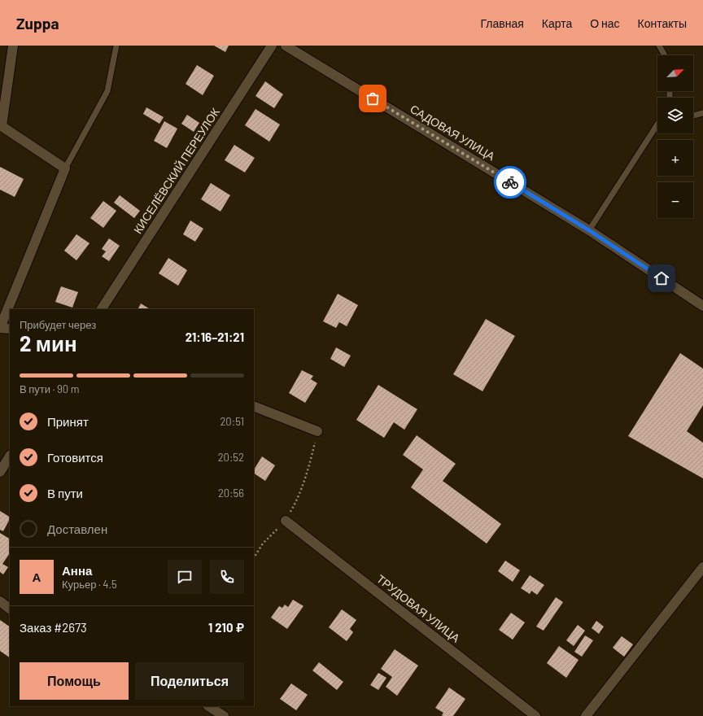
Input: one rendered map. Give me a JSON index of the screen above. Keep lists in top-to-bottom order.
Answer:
{
  "streets": {
    "street": ["САДОВАЯ УЛИЦА", "КИСЕЛЁВСКИЙ ПЕРЕУЛОК", "ТРУДОВАЯ УЛИЦА"]
  },
  "north": "top right",
  "page": {
    "header": "Zuppa",
    "nav": [
      "Главная",
      "Карта",
      "О нас",
      "Контакты"
    ],
    "map_buttons": ["+", "−"],
    "heading": ["2 мин", "Прибудет через", "21:16–21:21"],
    "panel": [
      "Анна",
      "Курьер · 4.5",
      "Заказ #2673",
      "1 210 ₽"
    ],
    "bar": "В пути · 90 m",
    "list": [
      ["Принят", "20:51"],
      ["Готовится", "20:52"],
      ["В пути", "20:56"],
      "Доставлен"
    ],
    "round": "А",
    "buttons": ["Помощь", "Поделиться"]
  }
}
